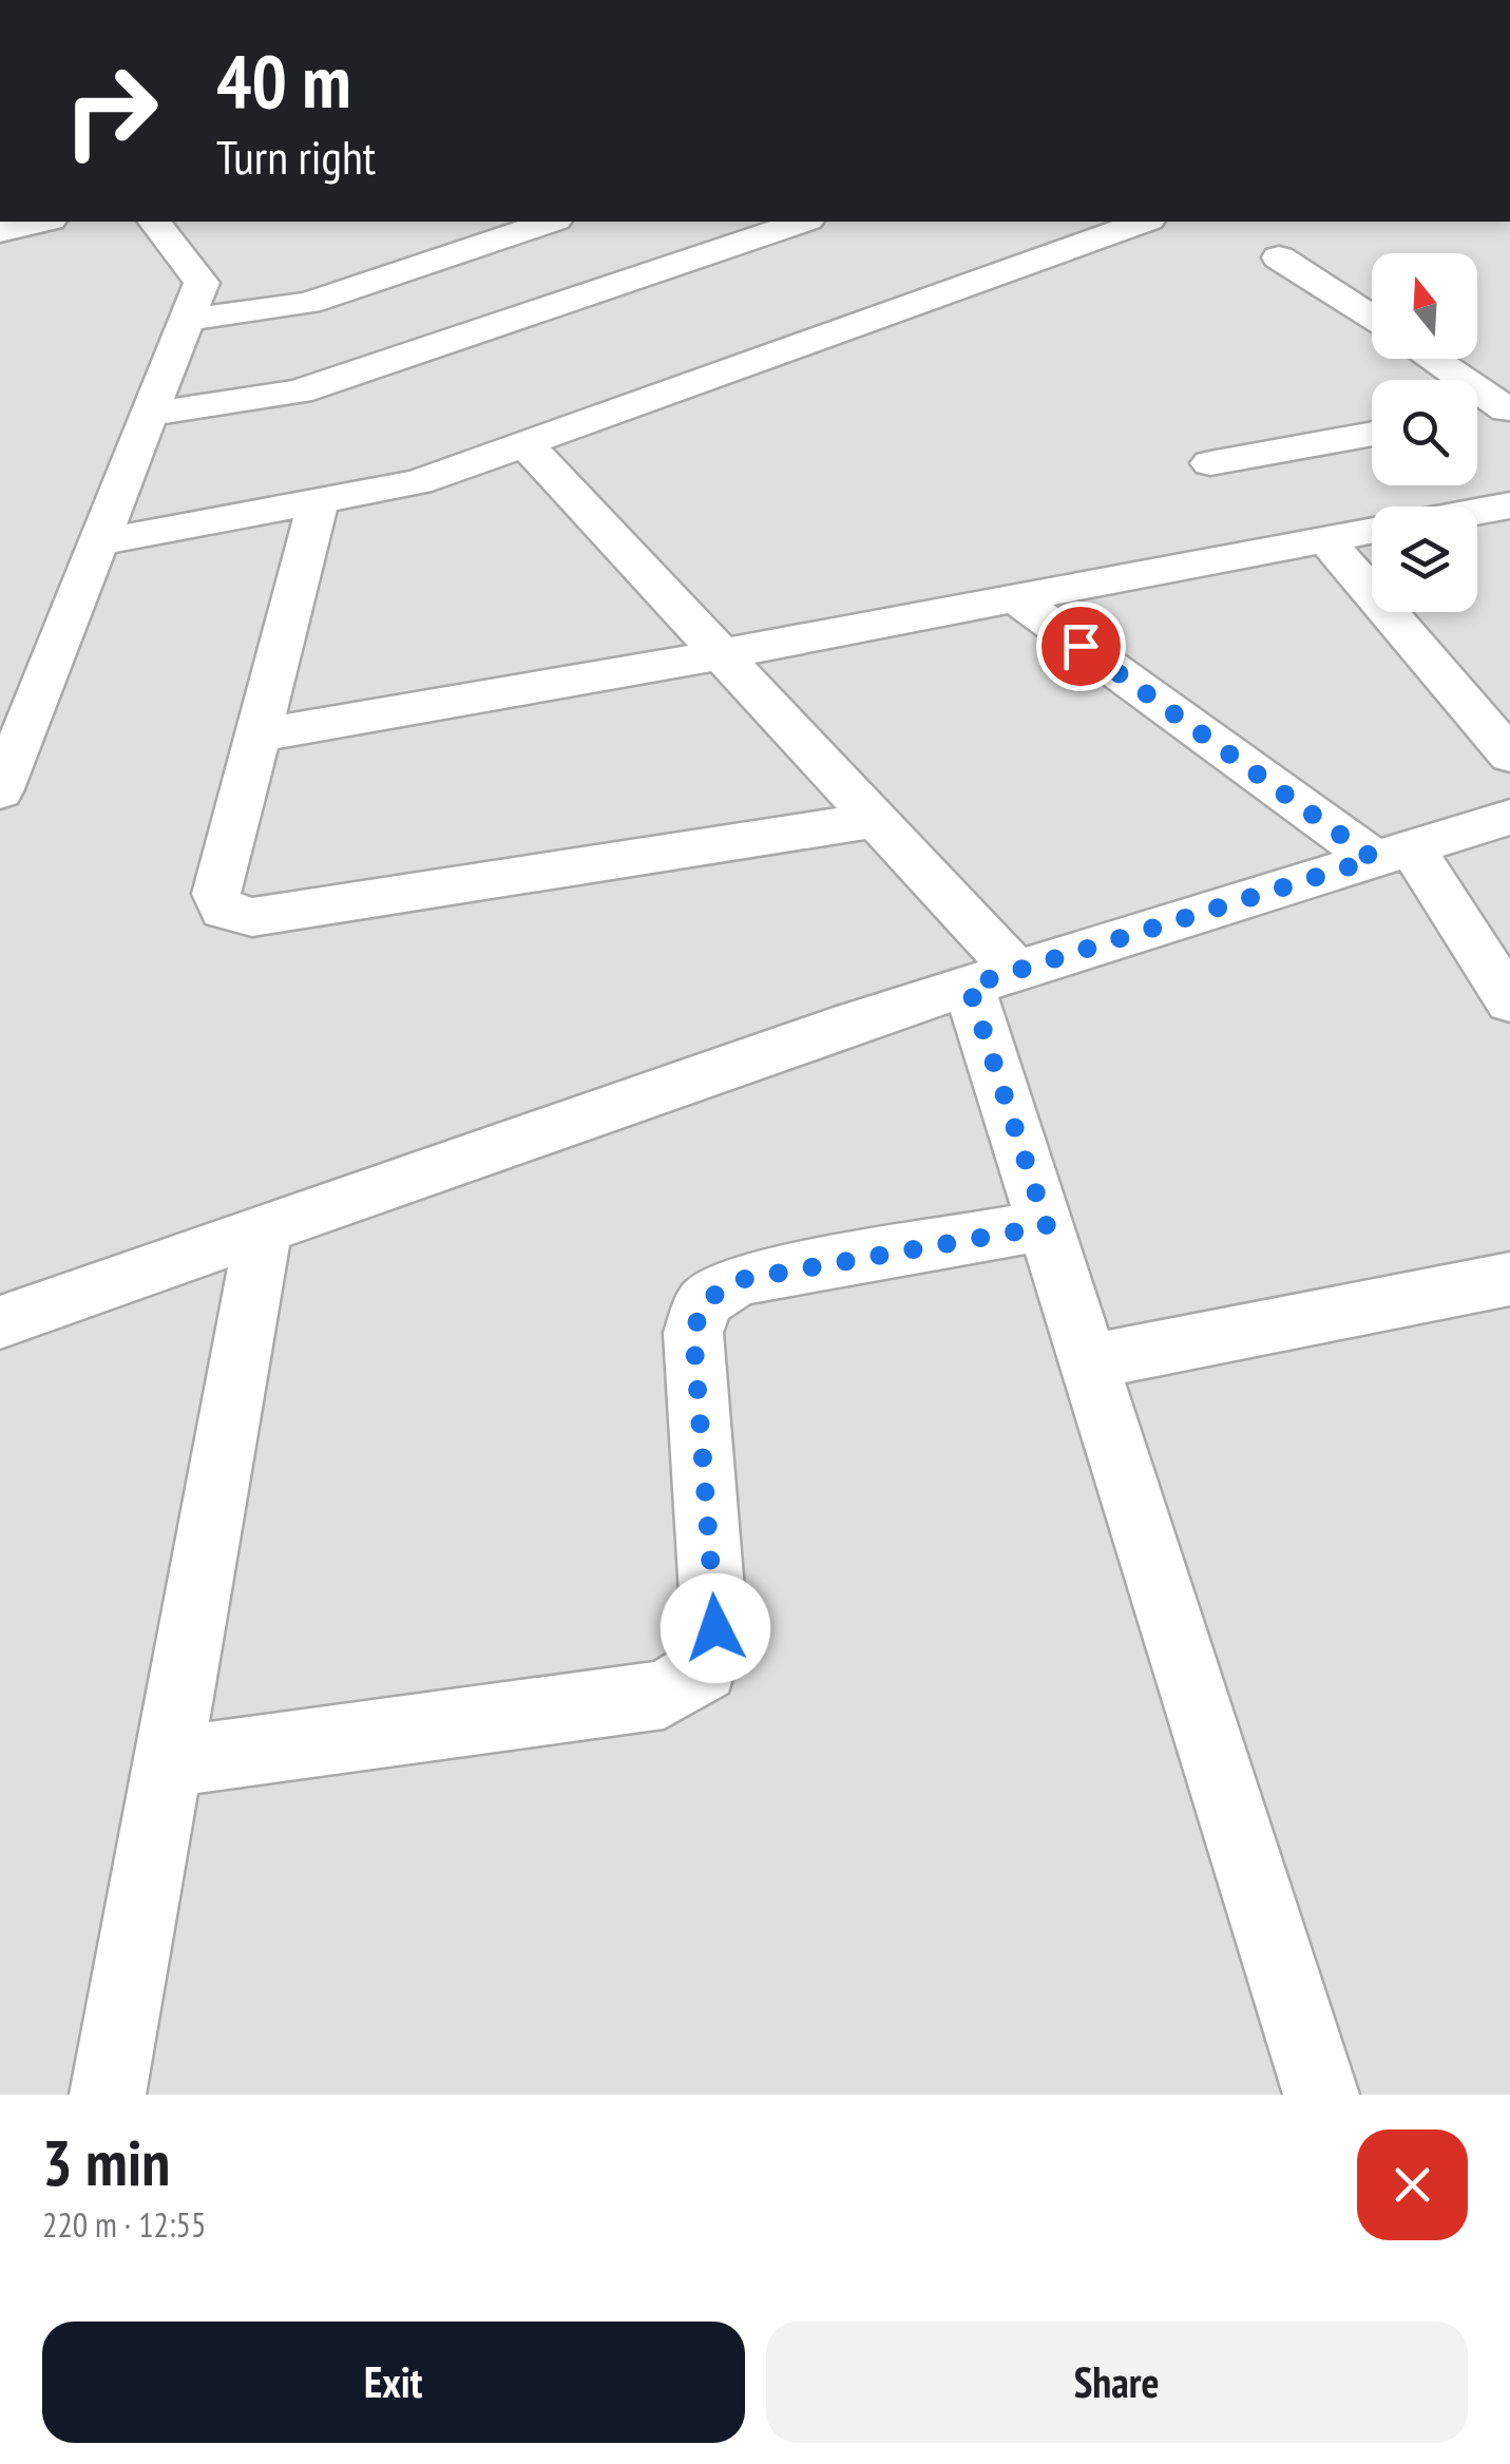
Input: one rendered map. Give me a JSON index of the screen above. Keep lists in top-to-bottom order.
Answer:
{
  "north": "top",
  "page": {
    "turn": ["40 m", "Turn right"],
    "heading": ["3 min", "220 m · 12:55"],
    "buttons": ["Exit", "Share"]
  }
}
